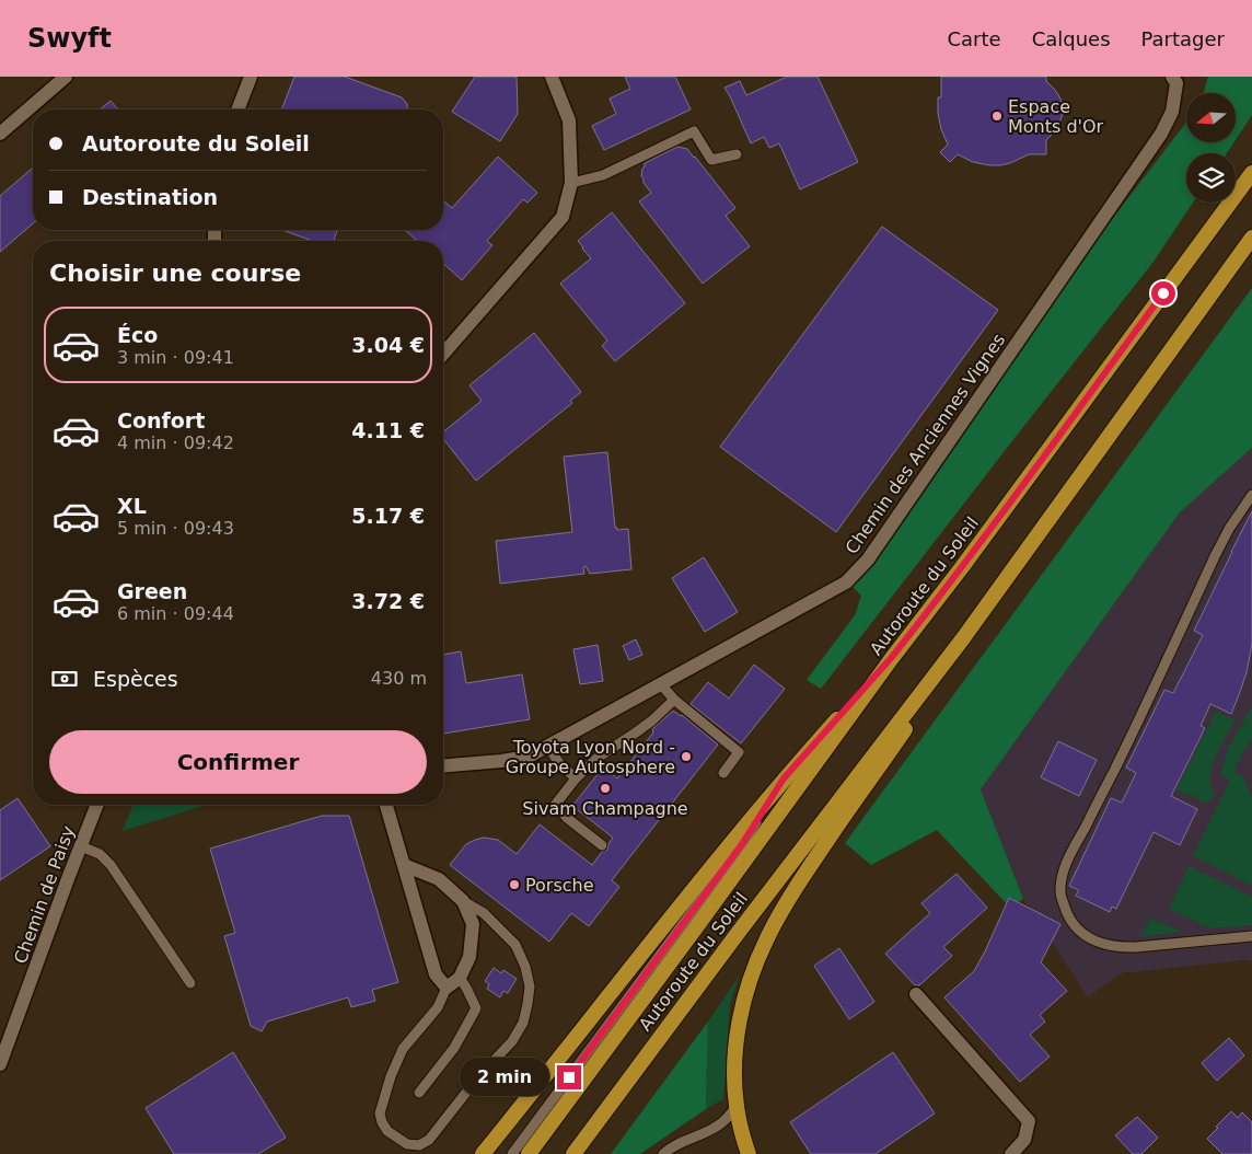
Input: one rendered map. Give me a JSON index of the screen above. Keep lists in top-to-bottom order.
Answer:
{
  "streets": {
    "highway": ["Autoroute du Soleil"],
    "street": ["Chemin des Anciennes Vignes", "Chemin de Paisy"]
  },
  "places": [
    "Espace Monts d'Or",
    "Toyota Lyon Nord - Groupe Autosphere",
    "Sivam Champagne",
    "Porsche"
  ],
  "north": "left",
  "page": {
    "header": "Swyft",
    "nav": ["Carte", "Calques", "Partager"],
    "banner": ["Autoroute du Soleil", "Destination"],
    "heading": "Choisir une course",
    "list": [
      {
        "name": "Éco",
        "note": "3 min · 09:41",
        "value": "3.04 €"
      },
      {
        "name": "Confort",
        "note": "4 min · 09:42",
        "value": "4.11 €"
      },
      {
        "name": "XL",
        "note": "5 min · 09:43",
        "value": "5.17 €"
      },
      {
        "name": "Green",
        "note": "6 min · 09:44",
        "value": "3.72 €"
      }
    ],
    "pay": ["Espèces", "430 m"],
    "buttons": "Confirmer",
    "bubble": "2 min"
  }
}
